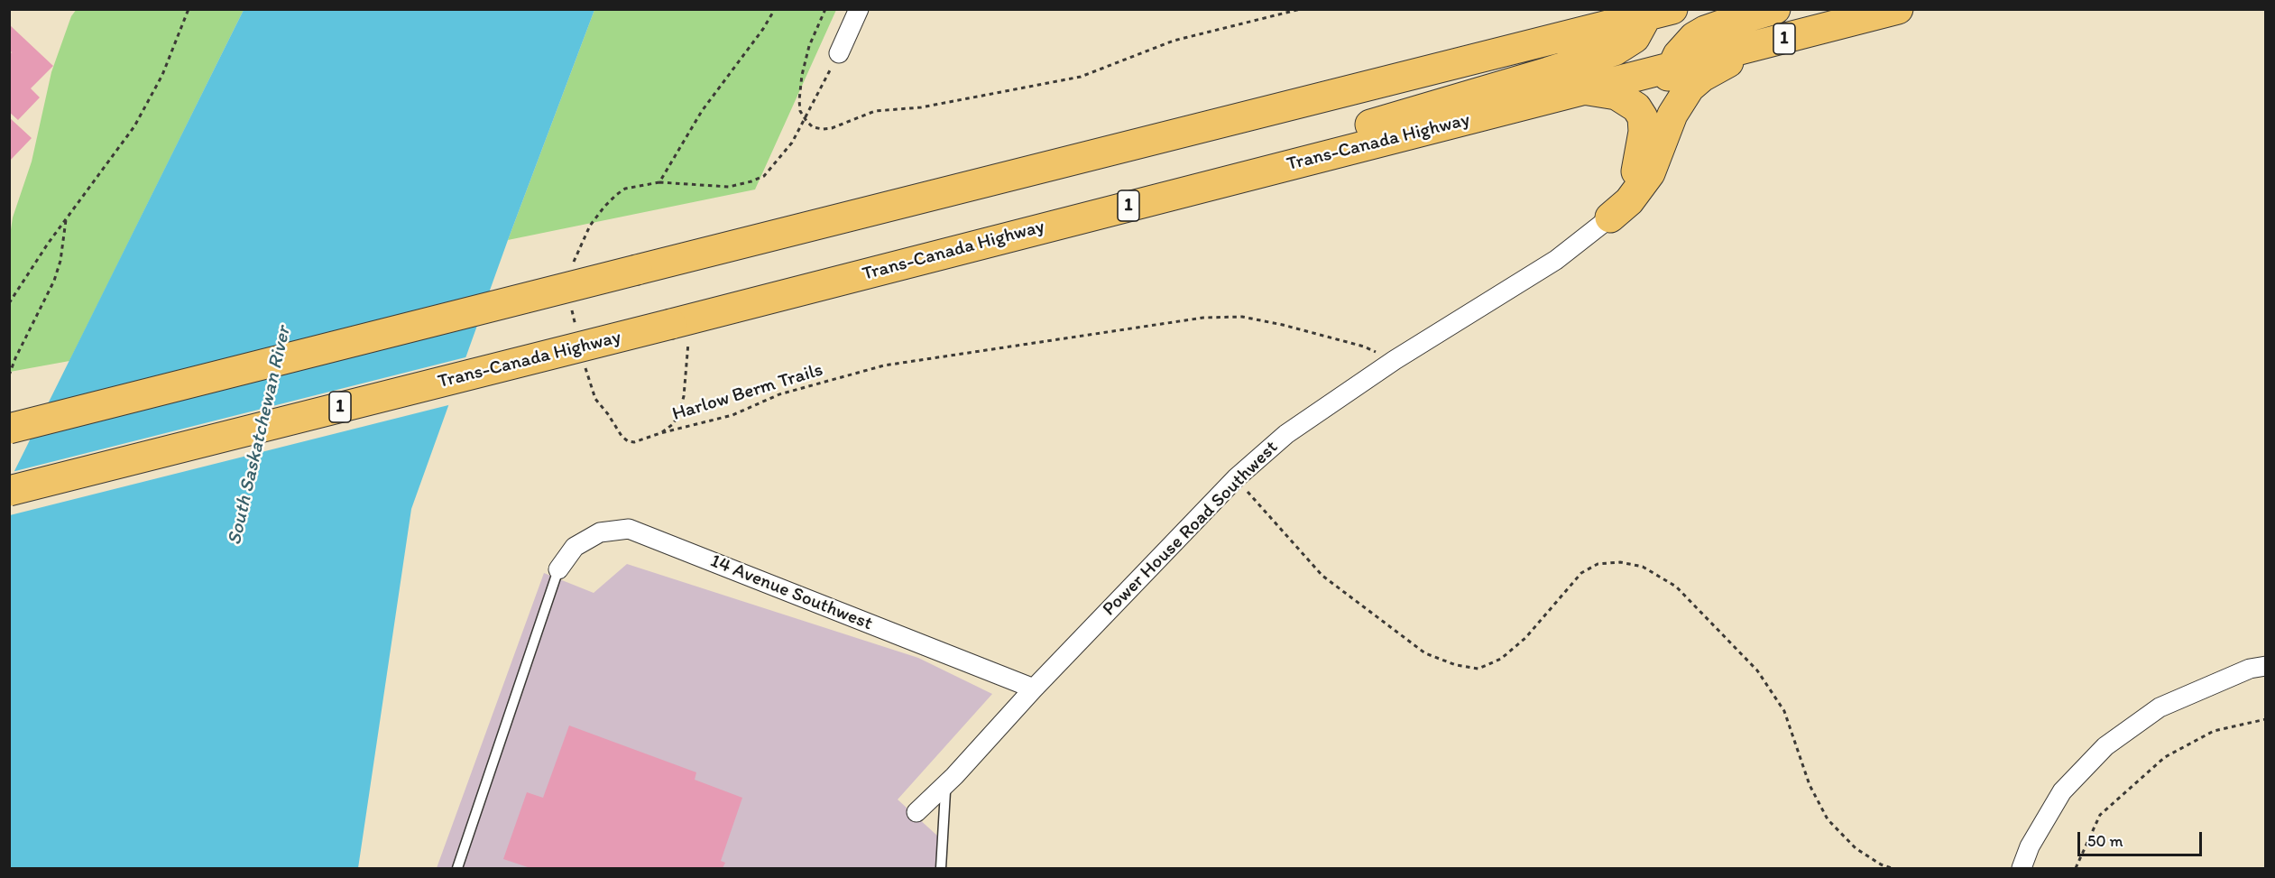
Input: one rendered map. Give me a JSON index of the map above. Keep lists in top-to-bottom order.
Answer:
{
  "streets": {
    "highway": ["1", "Trans-Canada Highway"],
    "street": ["Power House Road Southwest", "14 Avenue Southwest"],
    "path": ["Harlow Berm Trails"]
  },
  "crossings": [
    ["Harlow Berm Trails", "Power House Road Southwest"],
    ["Power House Road Southwest", "14 Avenue Southwest"]
  ],
  "water": ["South Saskatchewan River"],
  "scale_bar": "50 m"
}
